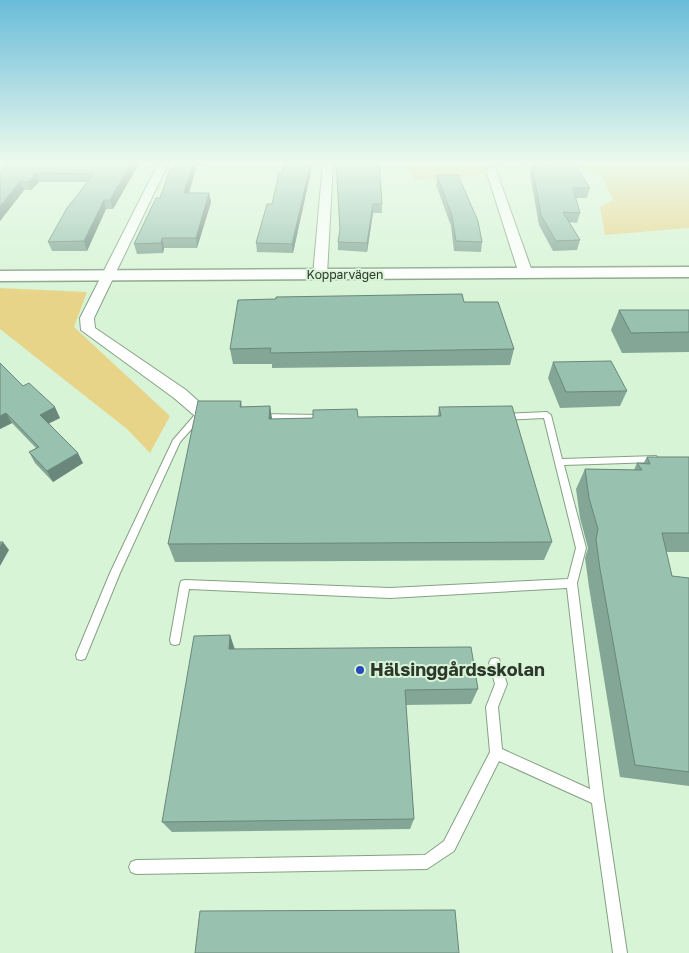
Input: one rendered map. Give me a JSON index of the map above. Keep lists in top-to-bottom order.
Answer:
{
  "streets": {
    "street": ["Kopparvägen"]
  },
  "places": ["Hälsinggårdsskolan"]
}
